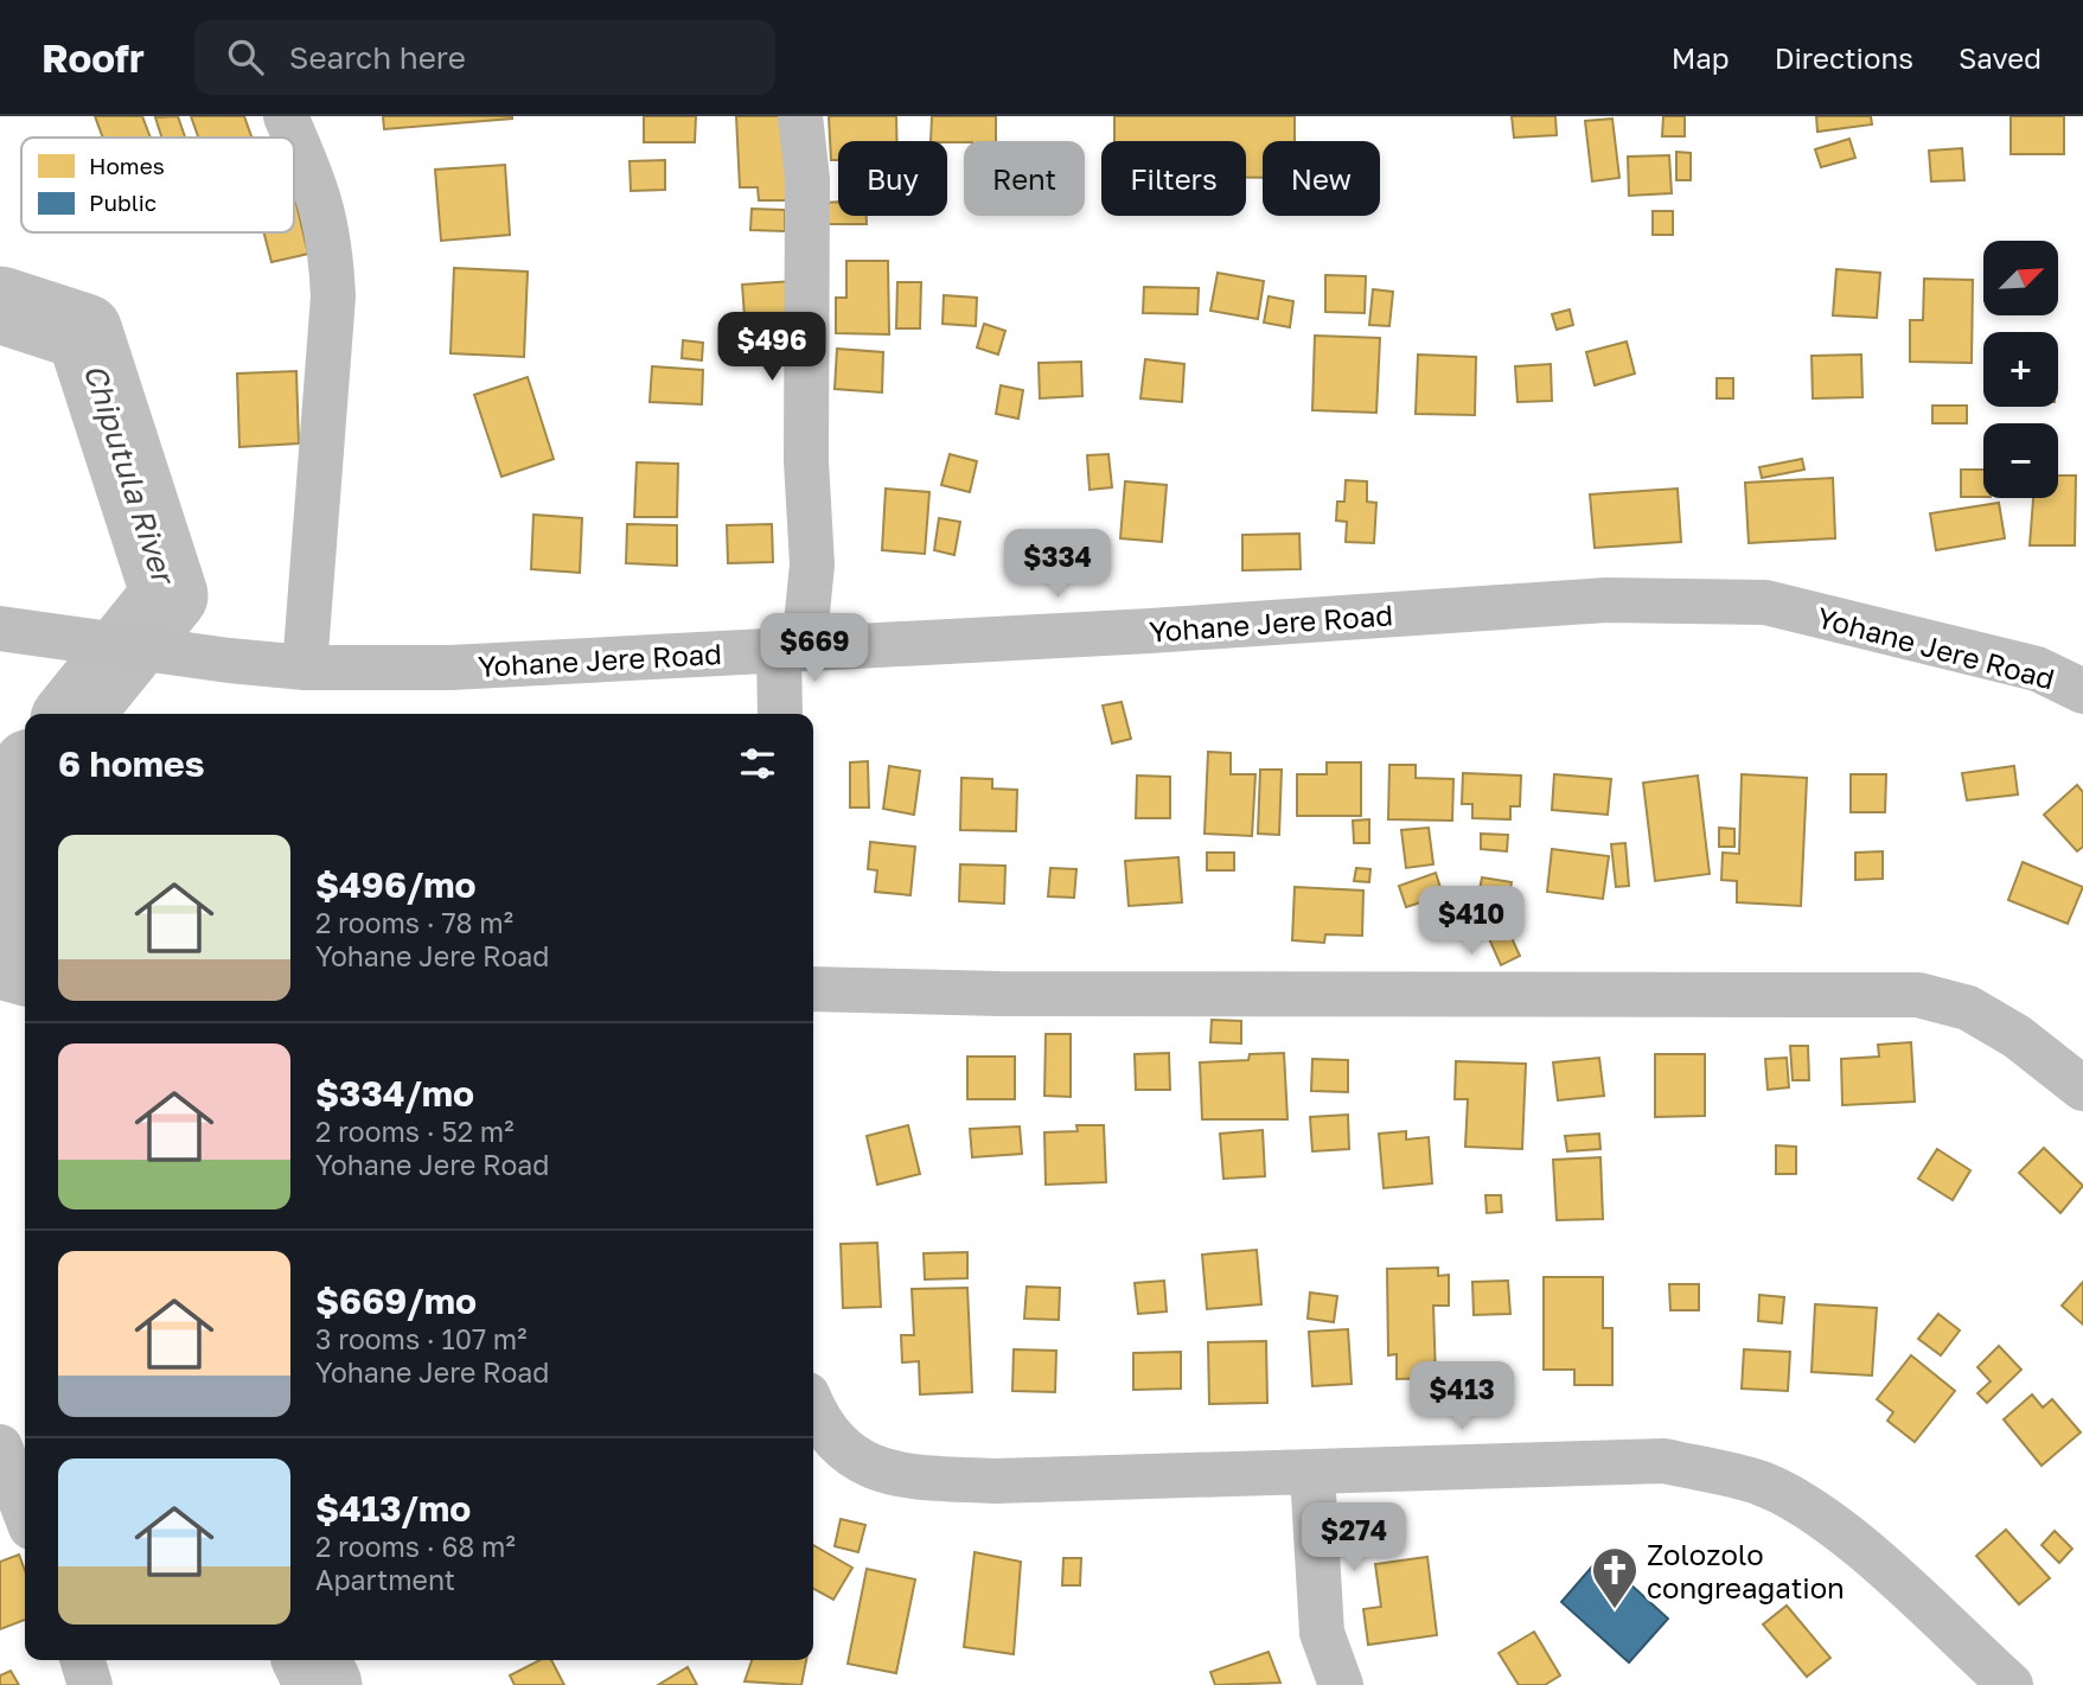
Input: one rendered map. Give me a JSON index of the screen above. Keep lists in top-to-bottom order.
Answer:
{
  "streets": {
    "street": ["Yohane Jere Road"]
  },
  "water": ["Chiputula River"],
  "places": {
    "church": ["Zolozolo congreagation"]
  },
  "legend": ["Homes", "Public"],
  "north": "top right",
  "page": {
    "header": "Roofr",
    "search": "Search here",
    "nav": ["Map", "Directions", "Saved"],
    "chip": [
      "Buy",
      "Rent",
      "Filters",
      "New"
    ],
    "map_buttons": ["+", "−"],
    "price": [
      "$496",
      "$334",
      "$669",
      "$410",
      "$413",
      "$274"
    ],
    "heading": "6 homes",
    "list": [
      {
        "name": "$496/mo",
        "note": "2 rooms · 78 m² · Yohane Jere Road"
      },
      {
        "name": "$334/mo",
        "note": "2 rooms · 52 m² · Yohane Jere Road"
      },
      {
        "name": "$669/mo",
        "note": "3 rooms · 107 m² · Yohane Jere Road"
      },
      {
        "name": "$413/mo",
        "note": "2 rooms · 68 m² · Apartment"
      }
    ]
  }
}
